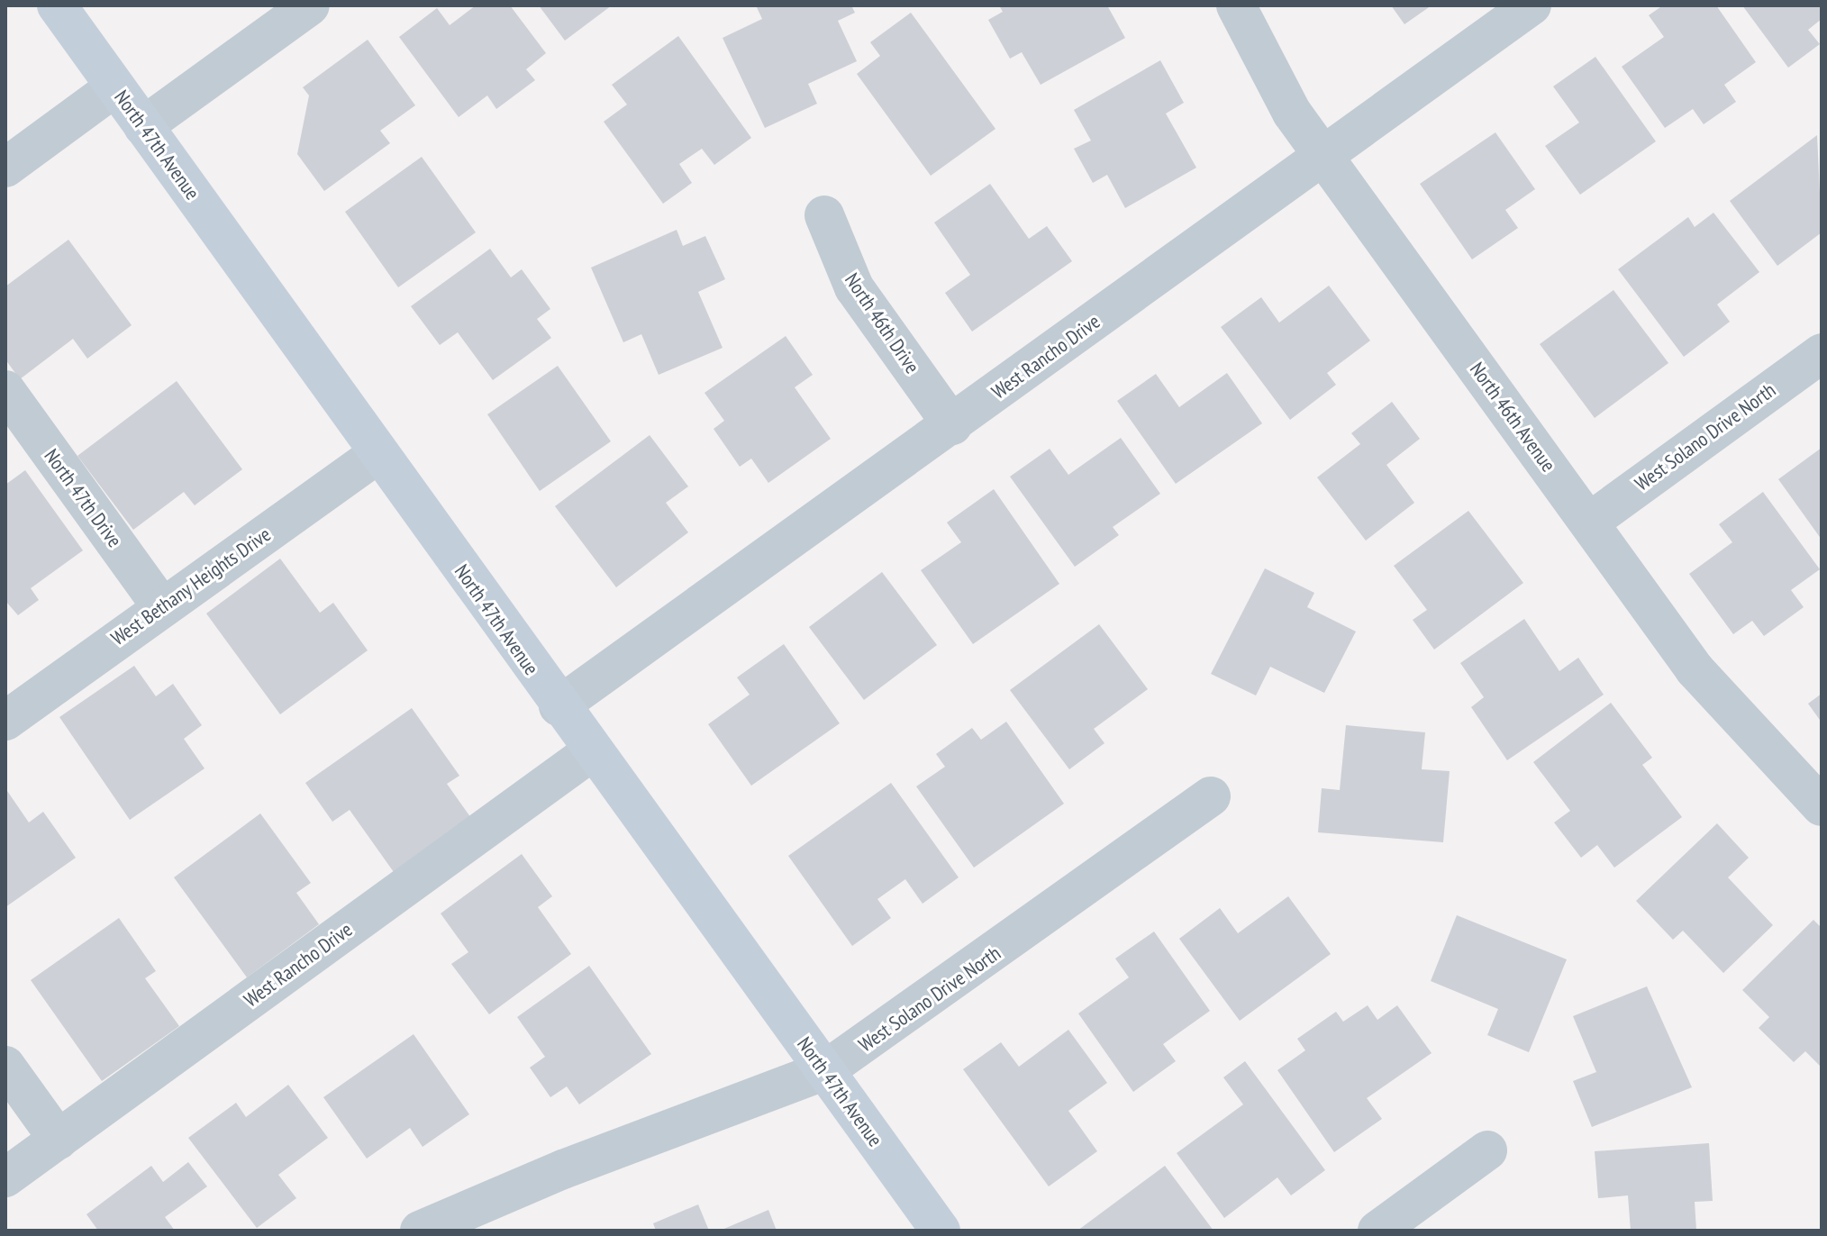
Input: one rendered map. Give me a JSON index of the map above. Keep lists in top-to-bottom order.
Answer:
{
  "streets": {
    "street": [
      "North 47th Avenue",
      "North 46th Drive",
      "West Rancho Drive",
      "North 46th Avenue",
      "West Solano Drive North",
      "North 47th Drive",
      "West Bethany Heights Drive"
    ]
  },
  "crossings": [
    ["North 47th Avenue", "West Rancho Drive"],
    ["North 47th Avenue", "West Solano Drive North"],
    ["North 47th Avenue", "West Bethany Heights Drive"],
    ["North 46th Drive", "West Rancho Drive"],
    ["West Rancho Drive", "North 46th Avenue"],
    ["North 46th Avenue", "West Solano Drive North"],
    ["North 47th Drive", "West Bethany Heights Drive"]
  ]
}
